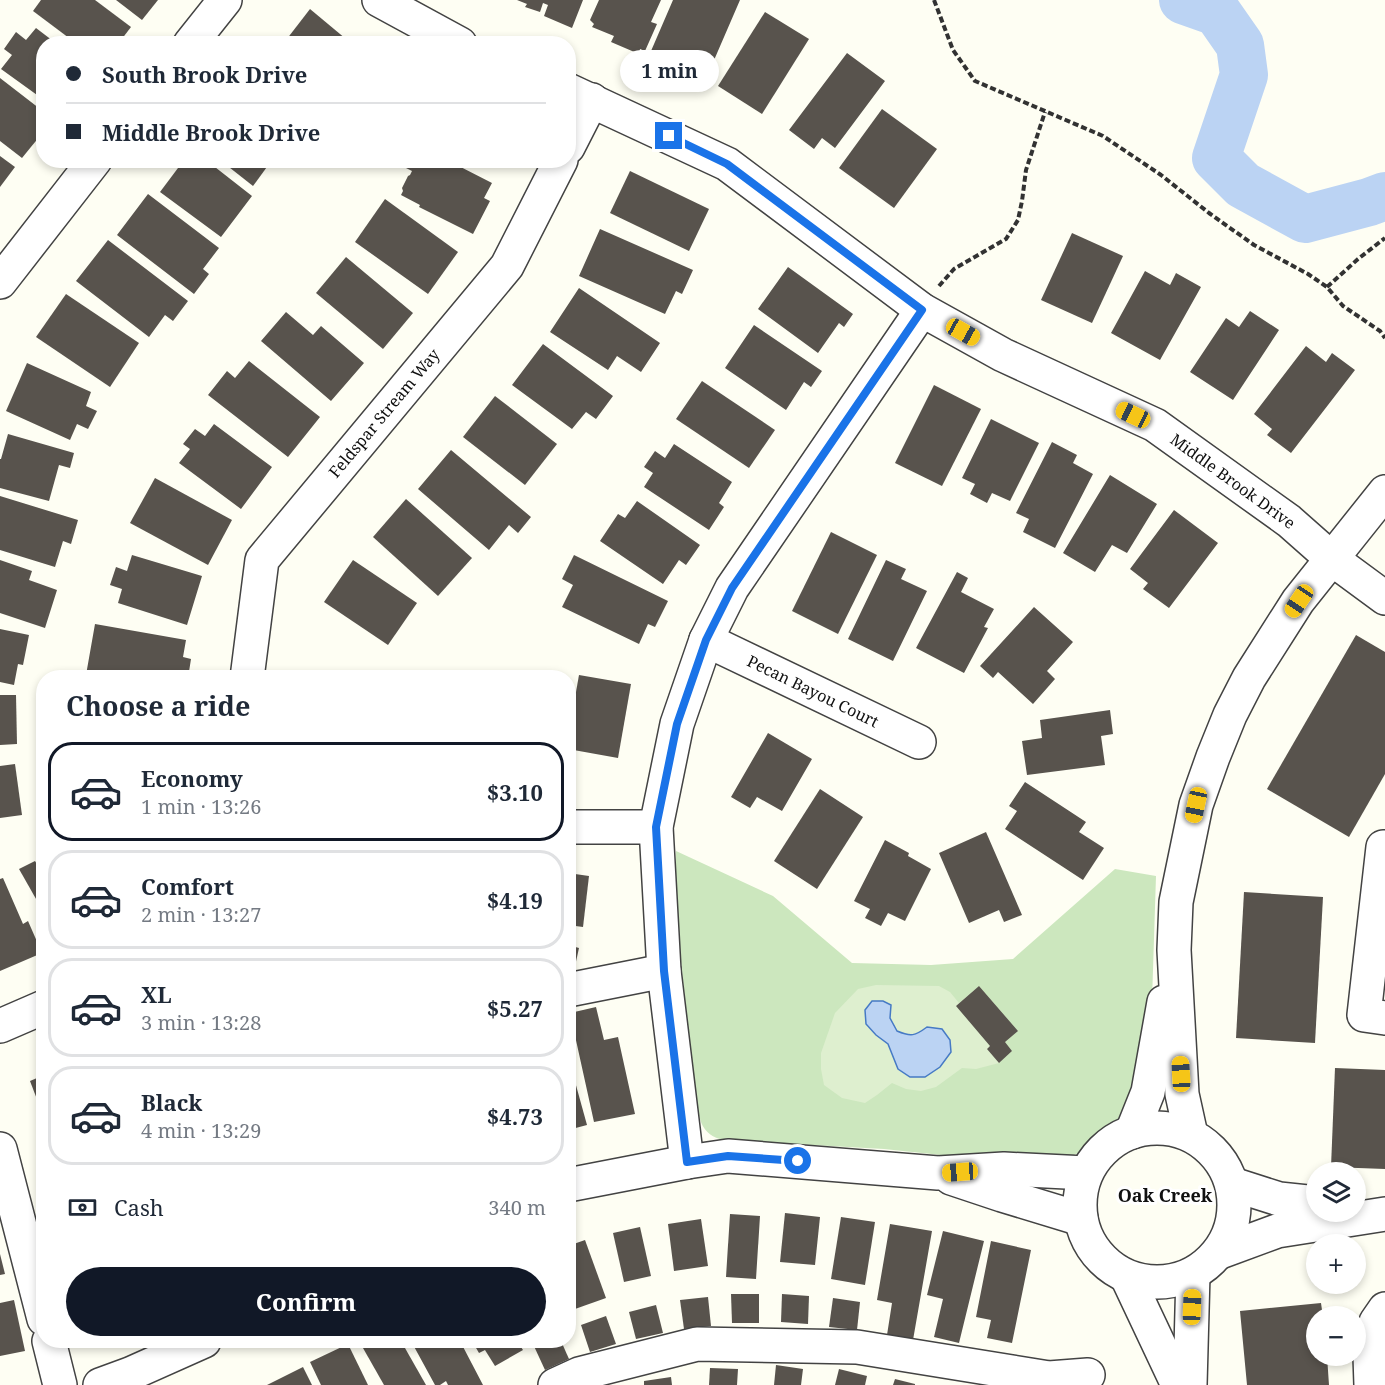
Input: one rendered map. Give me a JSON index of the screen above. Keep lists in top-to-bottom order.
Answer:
{
  "streets": {
    "street": ["Feldspar Stream Way", "Middle Brook Drive", "Pecan Bayou Court"]
  },
  "districts": ["Oak Creek"],
  "page": {
    "banner": ["South Brook Drive", "Middle Brook Drive"],
    "bubble": "1 min",
    "heading": "Choose a ride",
    "list": [
      {
        "name": "Economy",
        "note": "1 min · 13:26",
        "value": "$3.10"
      },
      {
        "name": "Comfort",
        "note": "2 min · 13:27",
        "value": "$4.19"
      },
      {
        "name": "XL",
        "note": "3 min · 13:28",
        "value": "$5.27"
      },
      {
        "name": "Black",
        "note": "4 min · 13:29",
        "value": "$4.73"
      }
    ],
    "map_buttons": ["+", "−"],
    "pay": ["Cash", "340 m"],
    "buttons": "Confirm"
  }
}
